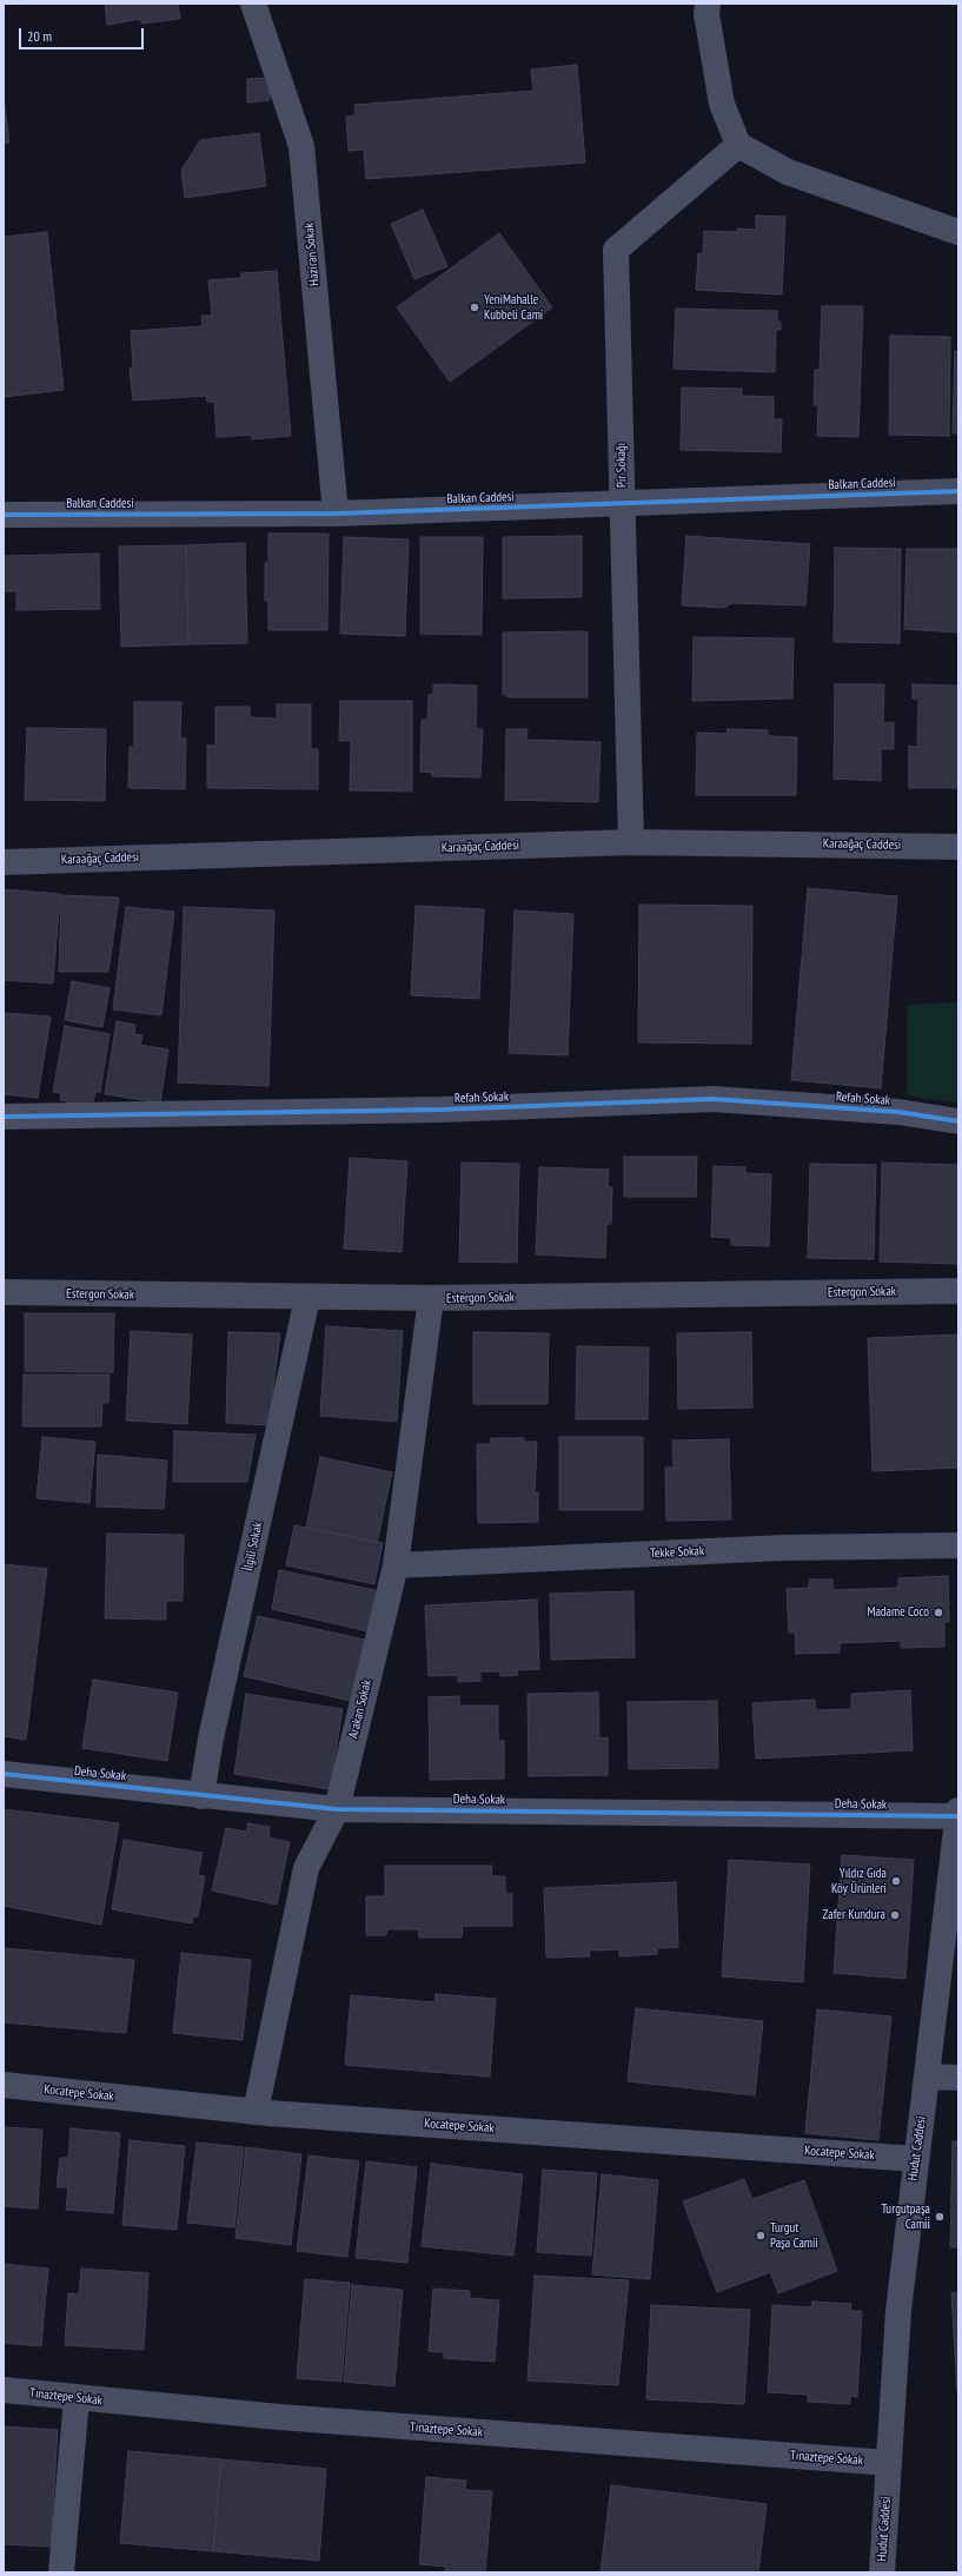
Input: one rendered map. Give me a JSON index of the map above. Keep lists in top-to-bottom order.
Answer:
{
  "streets": {
    "street": [
      "Haziran Sokak",
      "Pir Sokağı",
      "Balkan Caddesi",
      "Karaağaç Caddesi",
      "Refah Sokak",
      "Estergon Sokak",
      "İlgili Sokak",
      "Tekke Sokak",
      "Arakan Sokak",
      "Deha Sokak",
      "Kocatepe Sokak",
      "Hudut Caddesi",
      "Tınaztepe Sokak"
    ]
  },
  "crossings": [
    ["Haziran Sokak", "Balkan Caddesi"],
    ["Pir Sokağı", "Balkan Caddesi"],
    ["Pir Sokağı", "Karaağaç Caddesi"],
    ["Estergon Sokak", "İlgili Sokak"],
    ["Estergon Sokak", "Arakan Sokak"],
    ["İlgili Sokak", "Deha Sokak"],
    ["Tekke Sokak", "Arakan Sokak"],
    ["Arakan Sokak", "Deha Sokak"],
    ["Arakan Sokak", "Kocatepe Sokak"],
    ["Deha Sokak", "Hudut Caddesi"],
    ["Kocatepe Sokak", "Hudut Caddesi"],
    ["Hudut Caddesi", "Tınaztepe Sokak"]
  ],
  "places": [
    "YeniMahalle Kubbeli Cami",
    "Madame Coco",
    "Yıldız Gıda Köy Ürünleri",
    "Zafer Kundura",
    "Turgutpaşa Cami̇i̇",
    "Turgut Paşa Camii"
  ],
  "scale_bar": "20 m"
}
